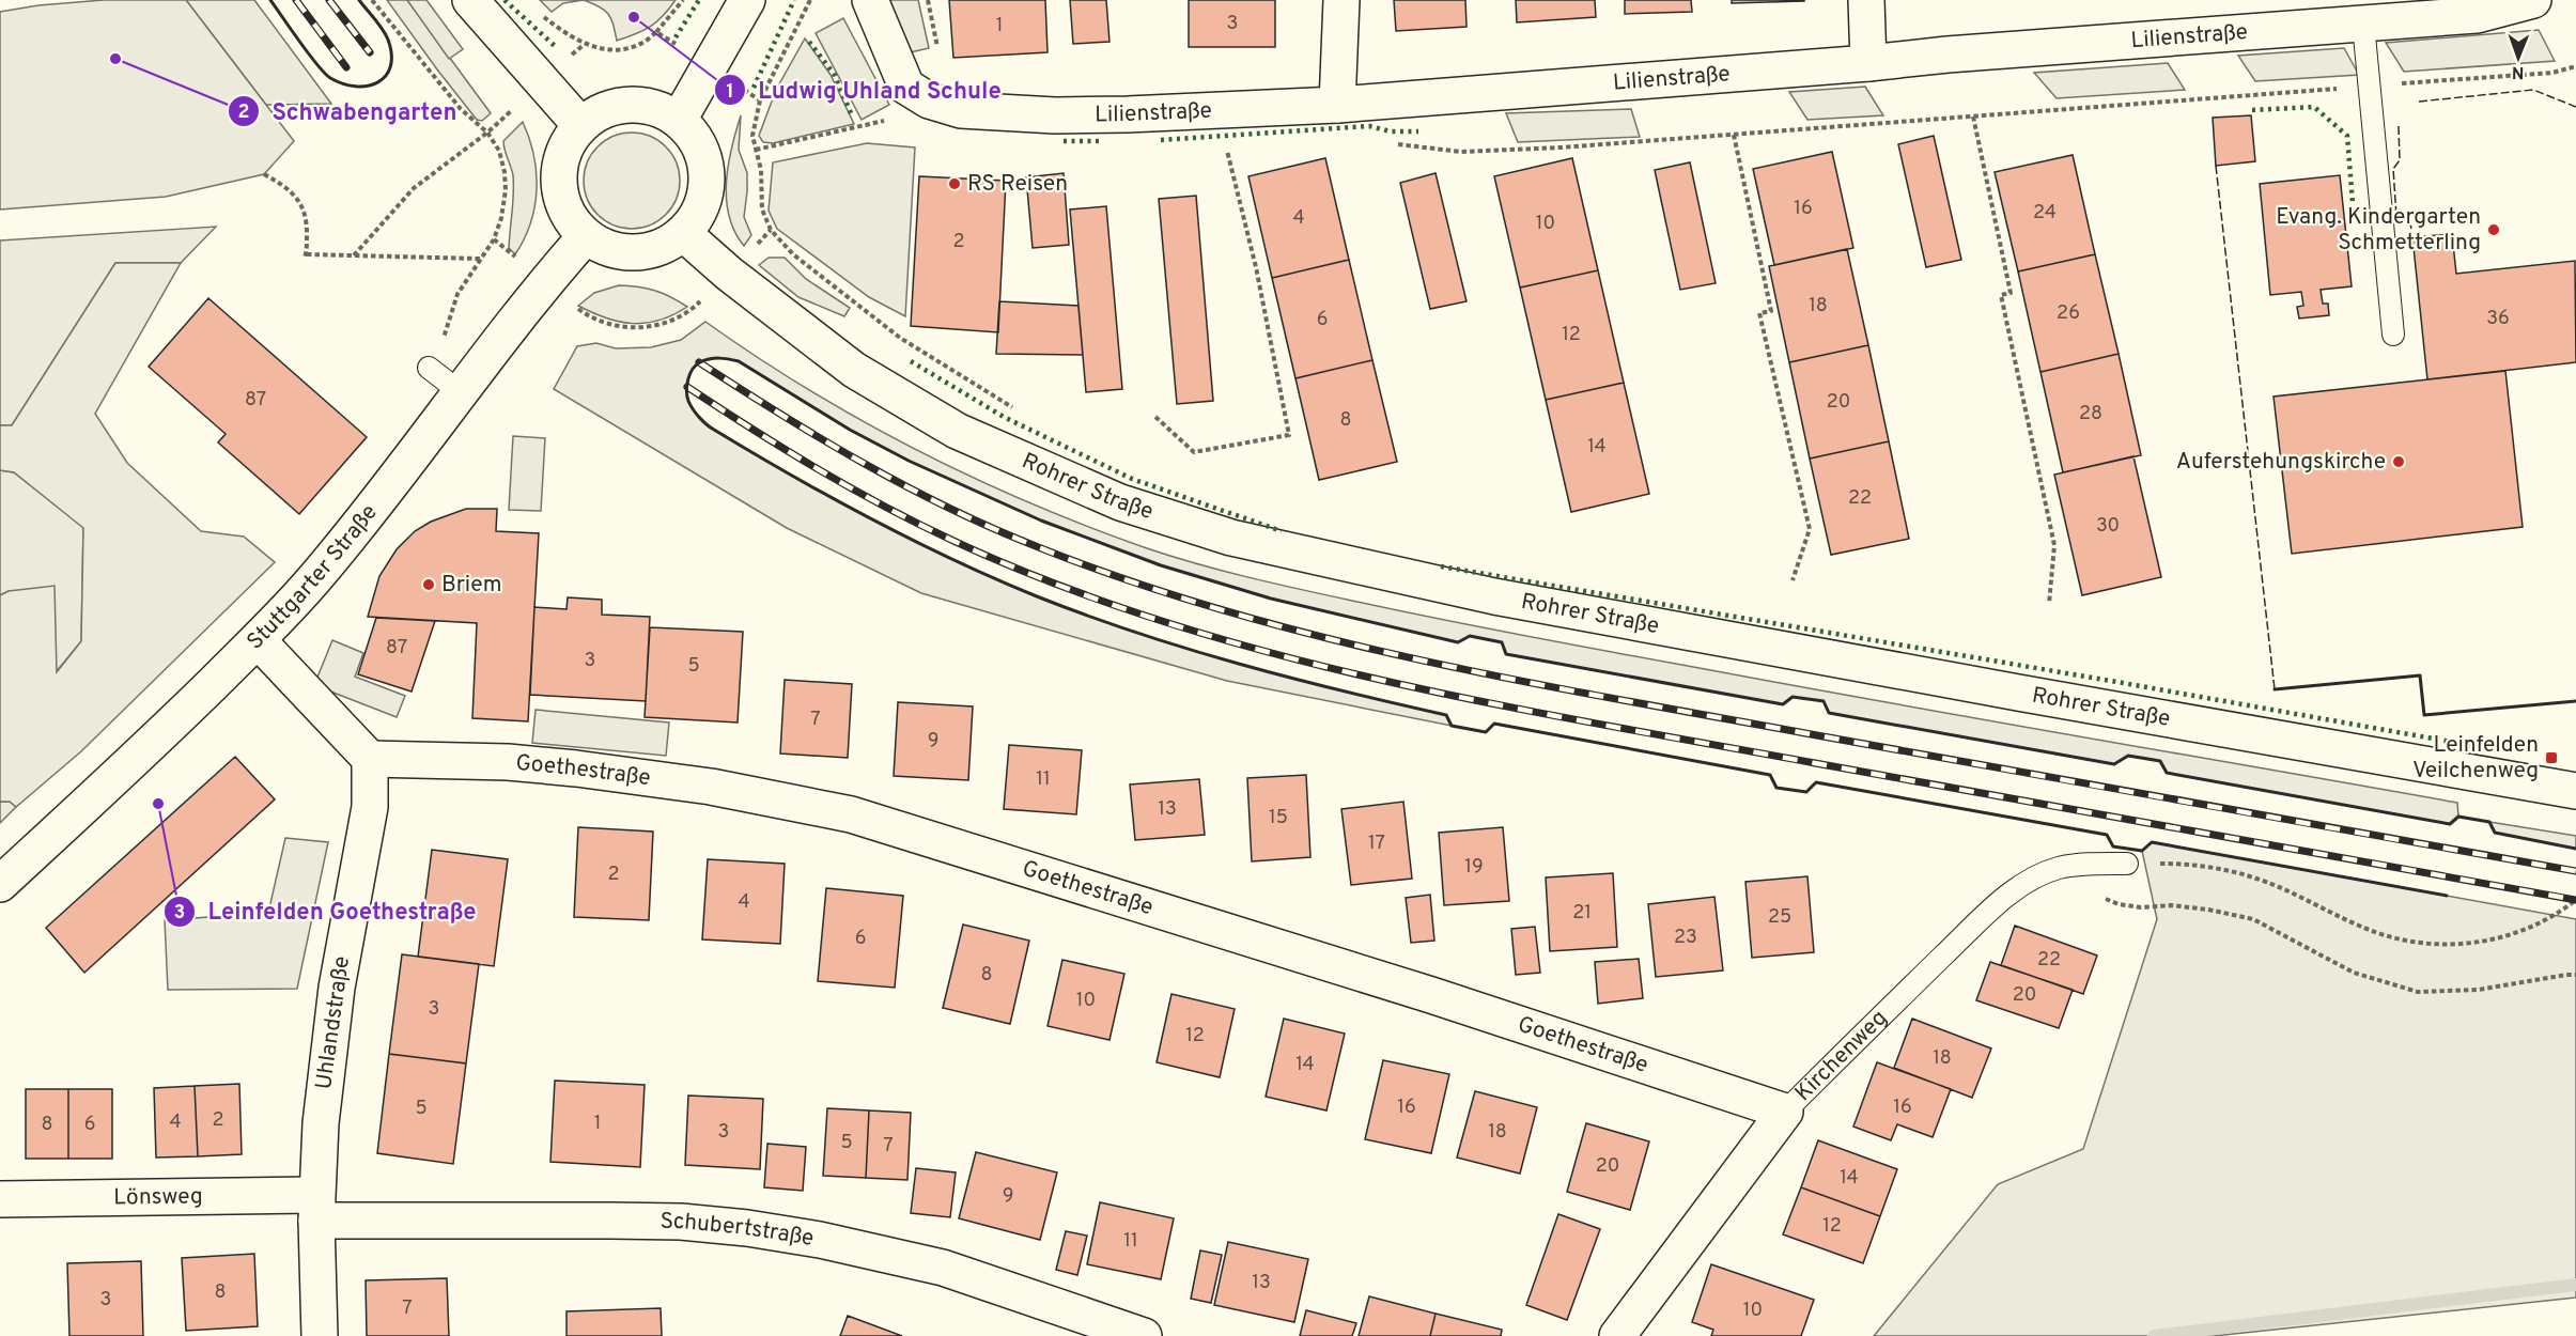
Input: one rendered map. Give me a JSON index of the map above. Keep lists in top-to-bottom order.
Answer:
{
  "streets": {
    "street": [
      "Lilienstraße",
      "Rohrer Straße",
      "Stuttgarter Straße",
      "Goethestraße",
      "Uhlandstraße",
      "Kirchenweg",
      "Lönsweg",
      "Schubertstraße"
    ]
  },
  "crossings": [
    ["Rohrer Straße", "Stuttgarter Straße"],
    ["Goethestraße", "Uhlandstraße"],
    ["Goethestraße", "Kirchenweg"],
    ["Uhlandstraße", "Lönsweg"],
    ["Uhlandstraße", "Schubertstraße"],
    ["Lönsweg", "Schubertstraße"]
  ],
  "places": {
    "other": [
      "Ludwig Uhland Schule",
      "Schwabengarten",
      "RS Reisen",
      "Evang. Kindergarten Schmetterling",
      "Auferstehungskirche",
      "Briem",
      "Leinfelden Goethestraße"
    ],
    "transit": ["Leinfelden Veilchenweg"]
  },
  "house_numbers": [
    "3",
    "1",
    "16",
    "24",
    "4",
    "10",
    "2",
    "18",
    "26",
    "36",
    "6",
    "12",
    "87",
    "20",
    "28",
    "8",
    "14",
    "22",
    "30",
    "87",
    "3",
    "5",
    "7",
    "9",
    "11",
    "13",
    "15",
    "17",
    "19",
    "2",
    "4",
    "21",
    "25",
    "23",
    "6",
    "22",
    "8",
    "20",
    "10",
    "3",
    "12",
    "18",
    "14",
    "16",
    "16",
    "5",
    "2",
    "4",
    "1",
    "8",
    "6",
    "3",
    "18",
    "5",
    "7",
    "20",
    "14",
    "9",
    "12",
    "11",
    "13",
    "8",
    "3",
    "7",
    "10"
  ],
  "north": "bottom"
}
